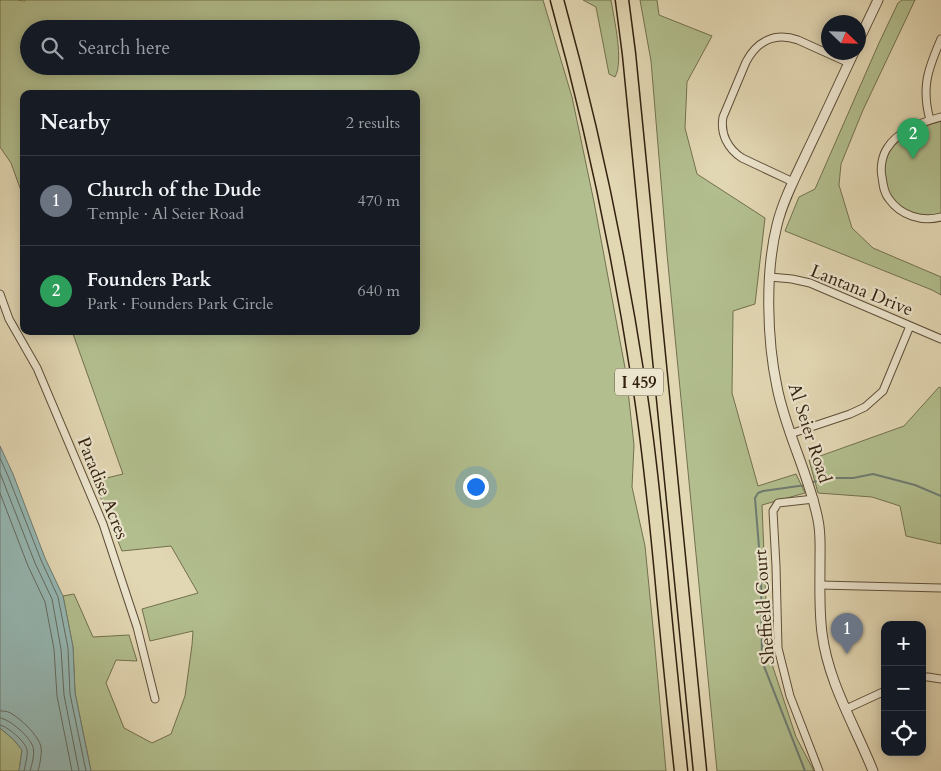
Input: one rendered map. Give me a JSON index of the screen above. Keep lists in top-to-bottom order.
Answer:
{
  "streets": {
    "highway": ["I 459"],
    "street": [
      "Lantana Drive",
      "Al Seier Road",
      "Paradise Acres",
      "Sheffield Court"
    ]
  },
  "crossings": [
    ["Lantana Drive", "Al Seier Road"],
    ["Al Seier Road", "Sheffield Court"]
  ],
  "north": "bottom right",
  "page": {
    "search": "Search here",
    "heading": ["Nearby", "2 results"],
    "pins": ["2", "1"],
    "list": [
      {
        "mark": "1",
        "name": "Church of the Dude",
        "note": "Temple · Al Seier Road",
        "value": "470 m"
      },
      {
        "mark": "2",
        "name": "Founders Park",
        "note": "Park · Founders Park Circle",
        "value": "640 m"
      }
    ],
    "map_buttons": ["+", "−"]
  }
}
